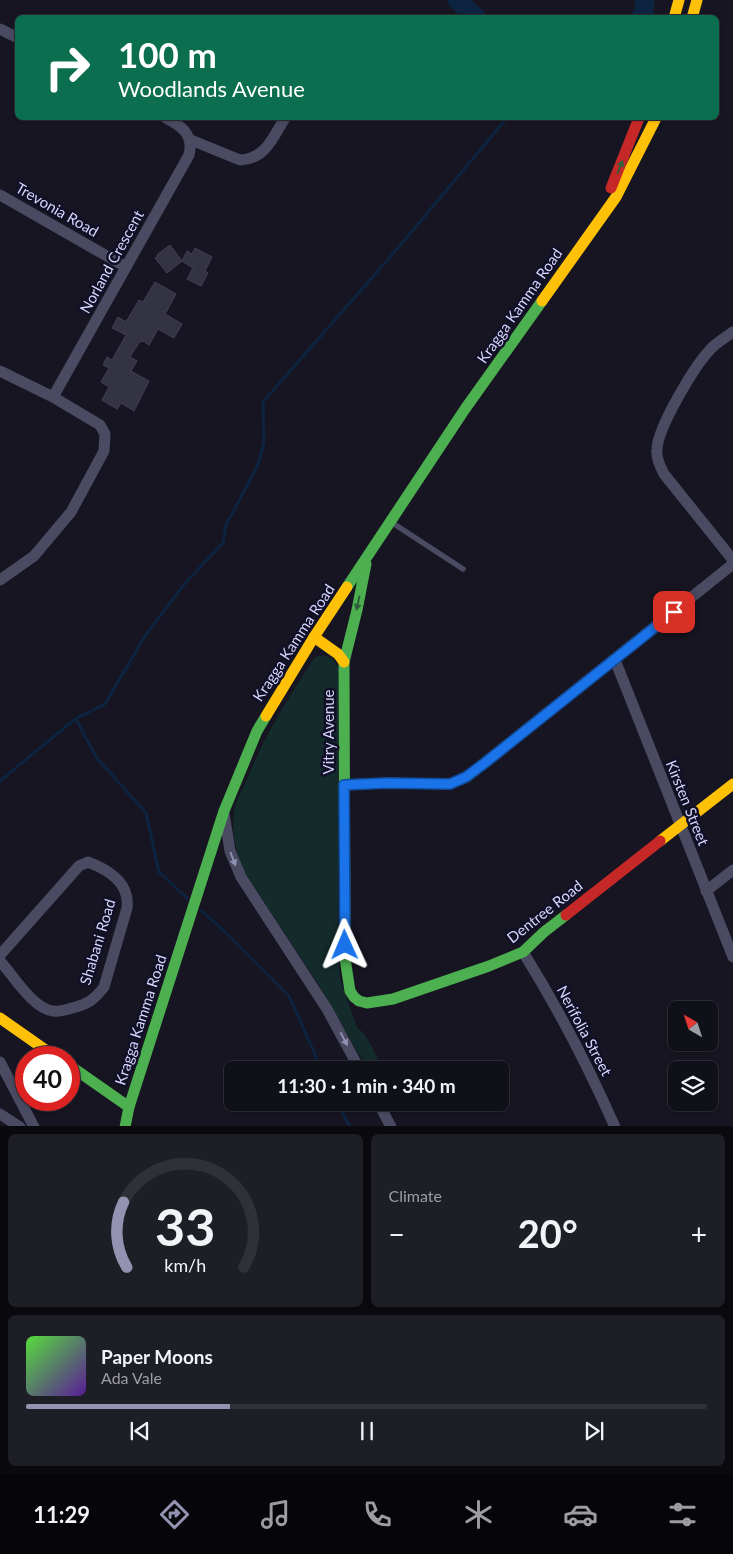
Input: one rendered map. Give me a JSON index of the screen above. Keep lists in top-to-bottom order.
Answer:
{
  "streets": {
    "main road": ["Kragga Kamma Road", "Vitry Avenue", "Dentree Road"],
    "street": [
      "Trevonia Road",
      "Norland Crescent",
      "Kirsten Street",
      "Shabani Road",
      "Nerifolia Street"
    ]
  },
  "crossings": [
    ["Trevonia Road", "Norland Crescent"],
    ["Kragga Kamma Road", "Vitry Avenue"],
    ["Vitry Avenue", "Dentree Road"],
    ["Kirsten Street", "Dentree Road"],
    ["Dentree Road", "Nerifolia Street"]
  ],
  "north": "top left",
  "page": {
    "turn": ["100 m", "Woodlands Avenue"],
    "limit": "40",
    "trip": "11:30 · 1 min · 340 m",
    "tile": "Climate",
    "heat": ["−", "20°", "+"],
    "song": ["Paper Moons", "Ada Vale"],
    "tabs": "11:29",
    "gauge": ["33", "km/h"]
  }
}
